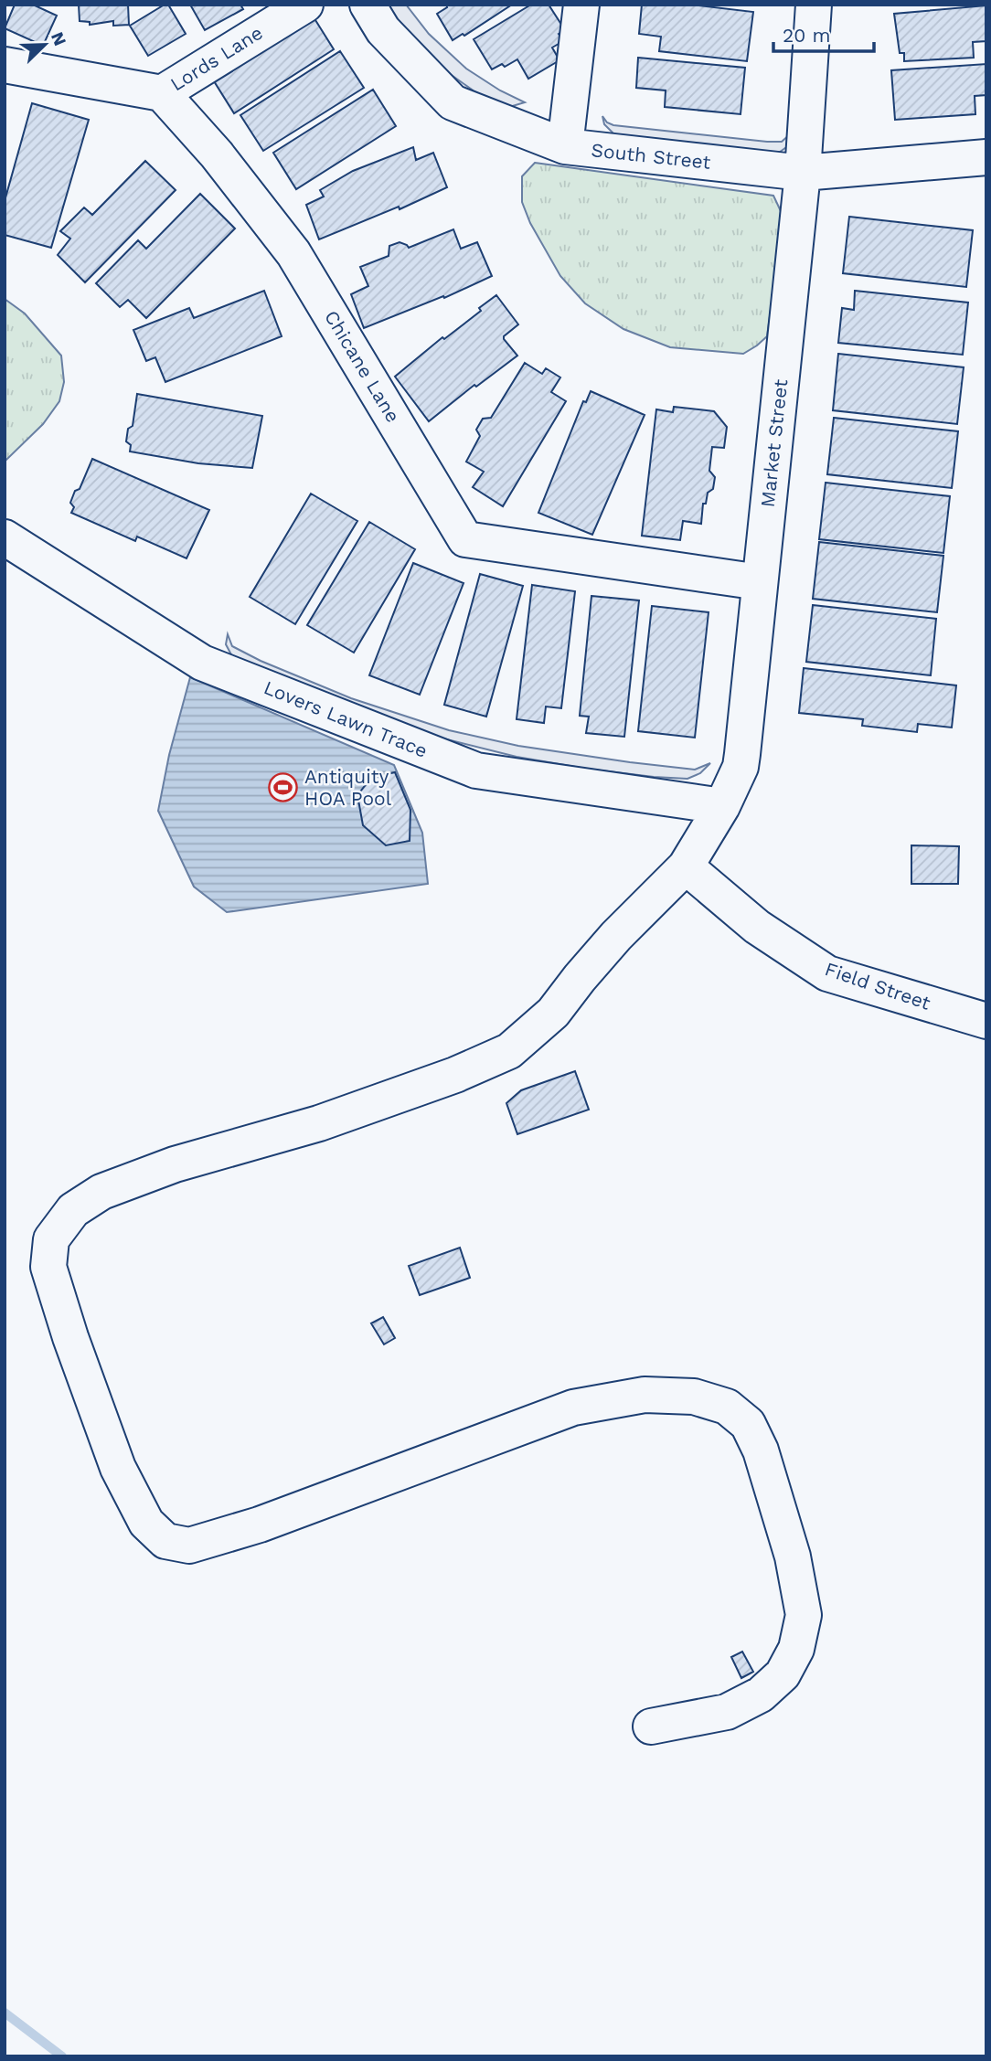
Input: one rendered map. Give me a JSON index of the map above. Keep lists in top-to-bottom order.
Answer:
{
  "streets": {
    "street": [
      "Lords Lane",
      "South Street",
      "Chicane Lane",
      "Market Street",
      "Lovers Lawn Trace",
      "Field Street"
    ]
  },
  "crossings": [
    ["Lords Lane", "Chicane Lane"],
    ["South Street", "Market Street"],
    ["Chicane Lane", "Market Street"],
    ["Market Street", "Lovers Lawn Trace"],
    ["Market Street", "Field Street"]
  ],
  "places": {
    "sports": ["Antiquity HOA Pool"]
  },
  "scale_bar": "20 m",
  "north": "top right"
}
